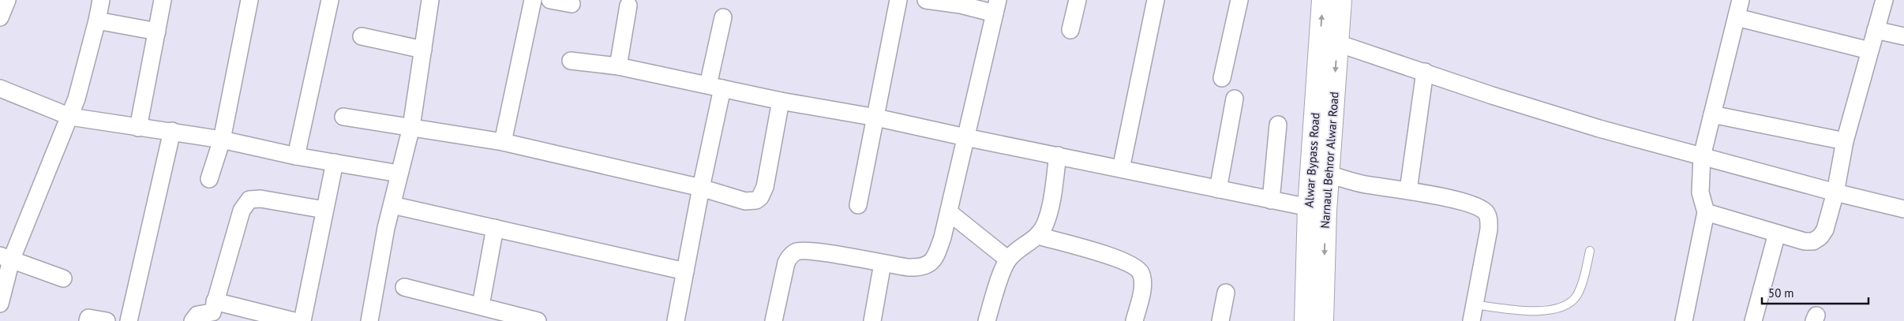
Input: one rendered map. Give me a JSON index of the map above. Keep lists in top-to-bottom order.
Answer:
{
  "streets": {
    "main road": ["Alwar Bypass Road", "Narnaul Behror Alwar Road"]
  },
  "one_way": ["Alwar Bypass Road", "Narnaul Behror Alwar Road"],
  "scale_bar": "50 m"
}
